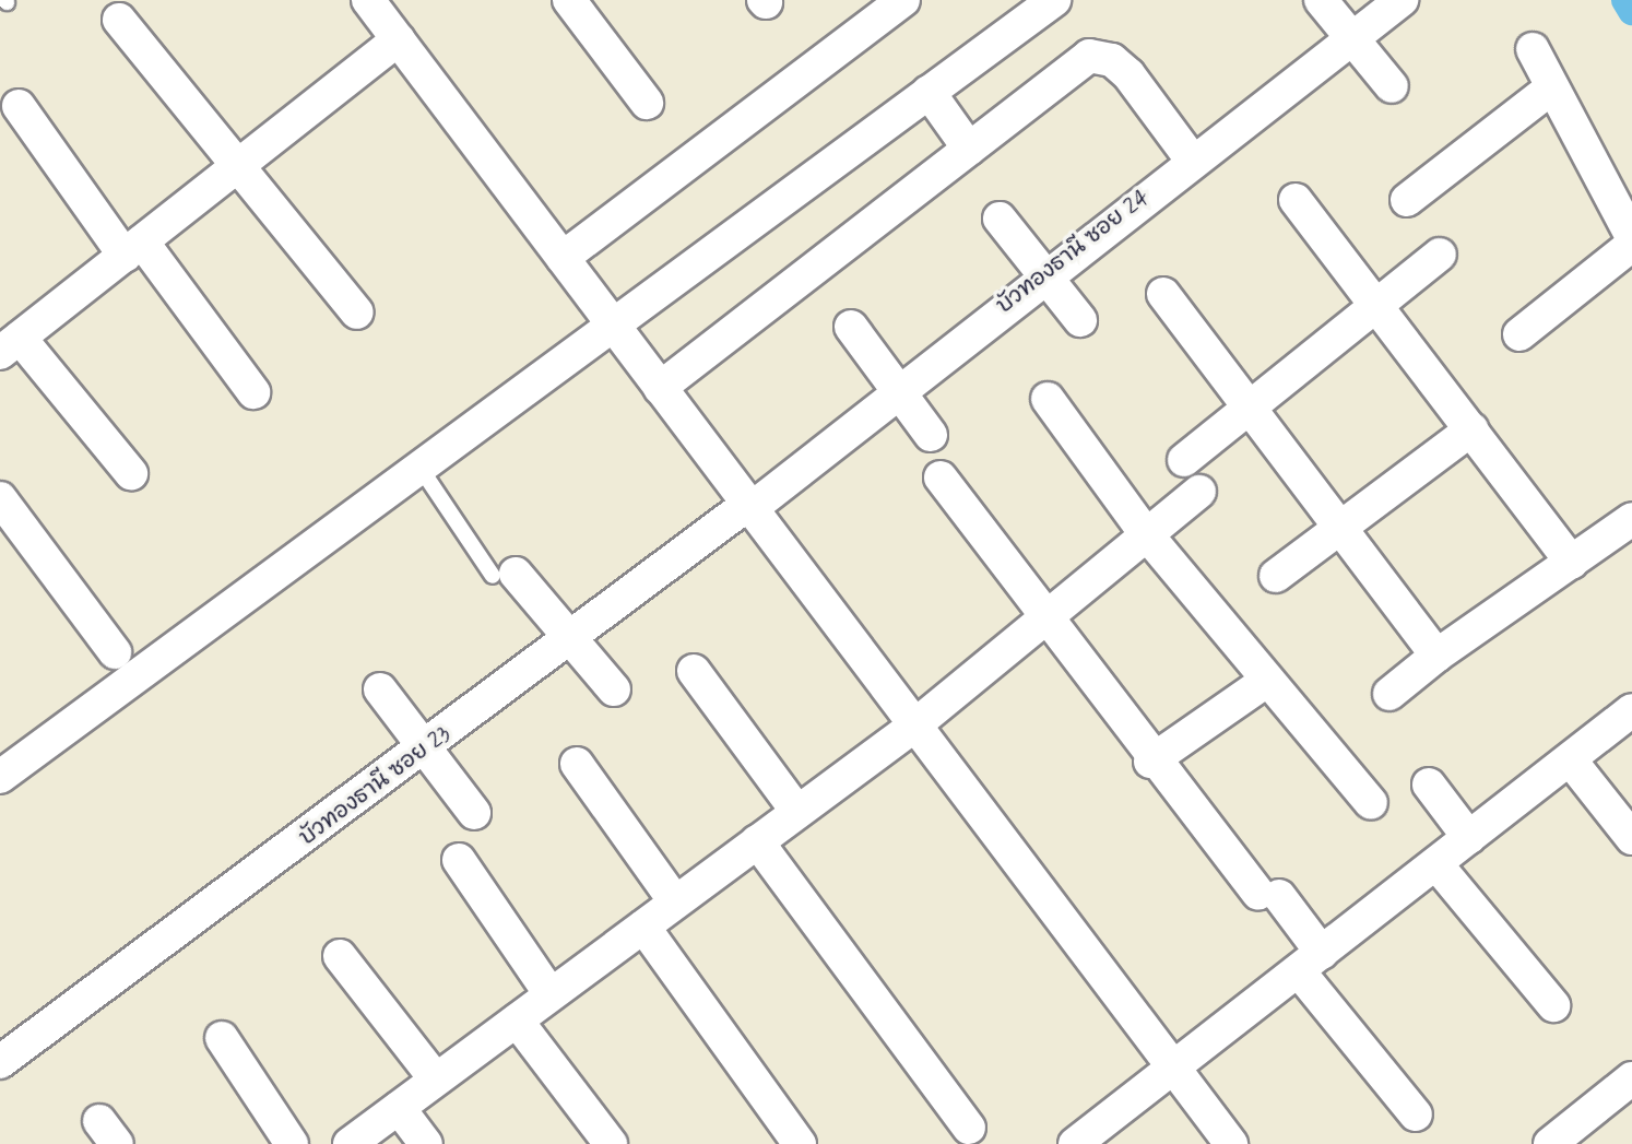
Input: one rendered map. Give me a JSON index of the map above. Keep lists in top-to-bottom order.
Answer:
{
  "streets": {
    "street": ["บัวทองธานี ซอย 24", "บัวทองธานี ซอย 23"]
  },
  "crossings": [
    ["บัวทองธานี ซอย 24", "บัวทองธานี ซอย 23"]
  ]
}
